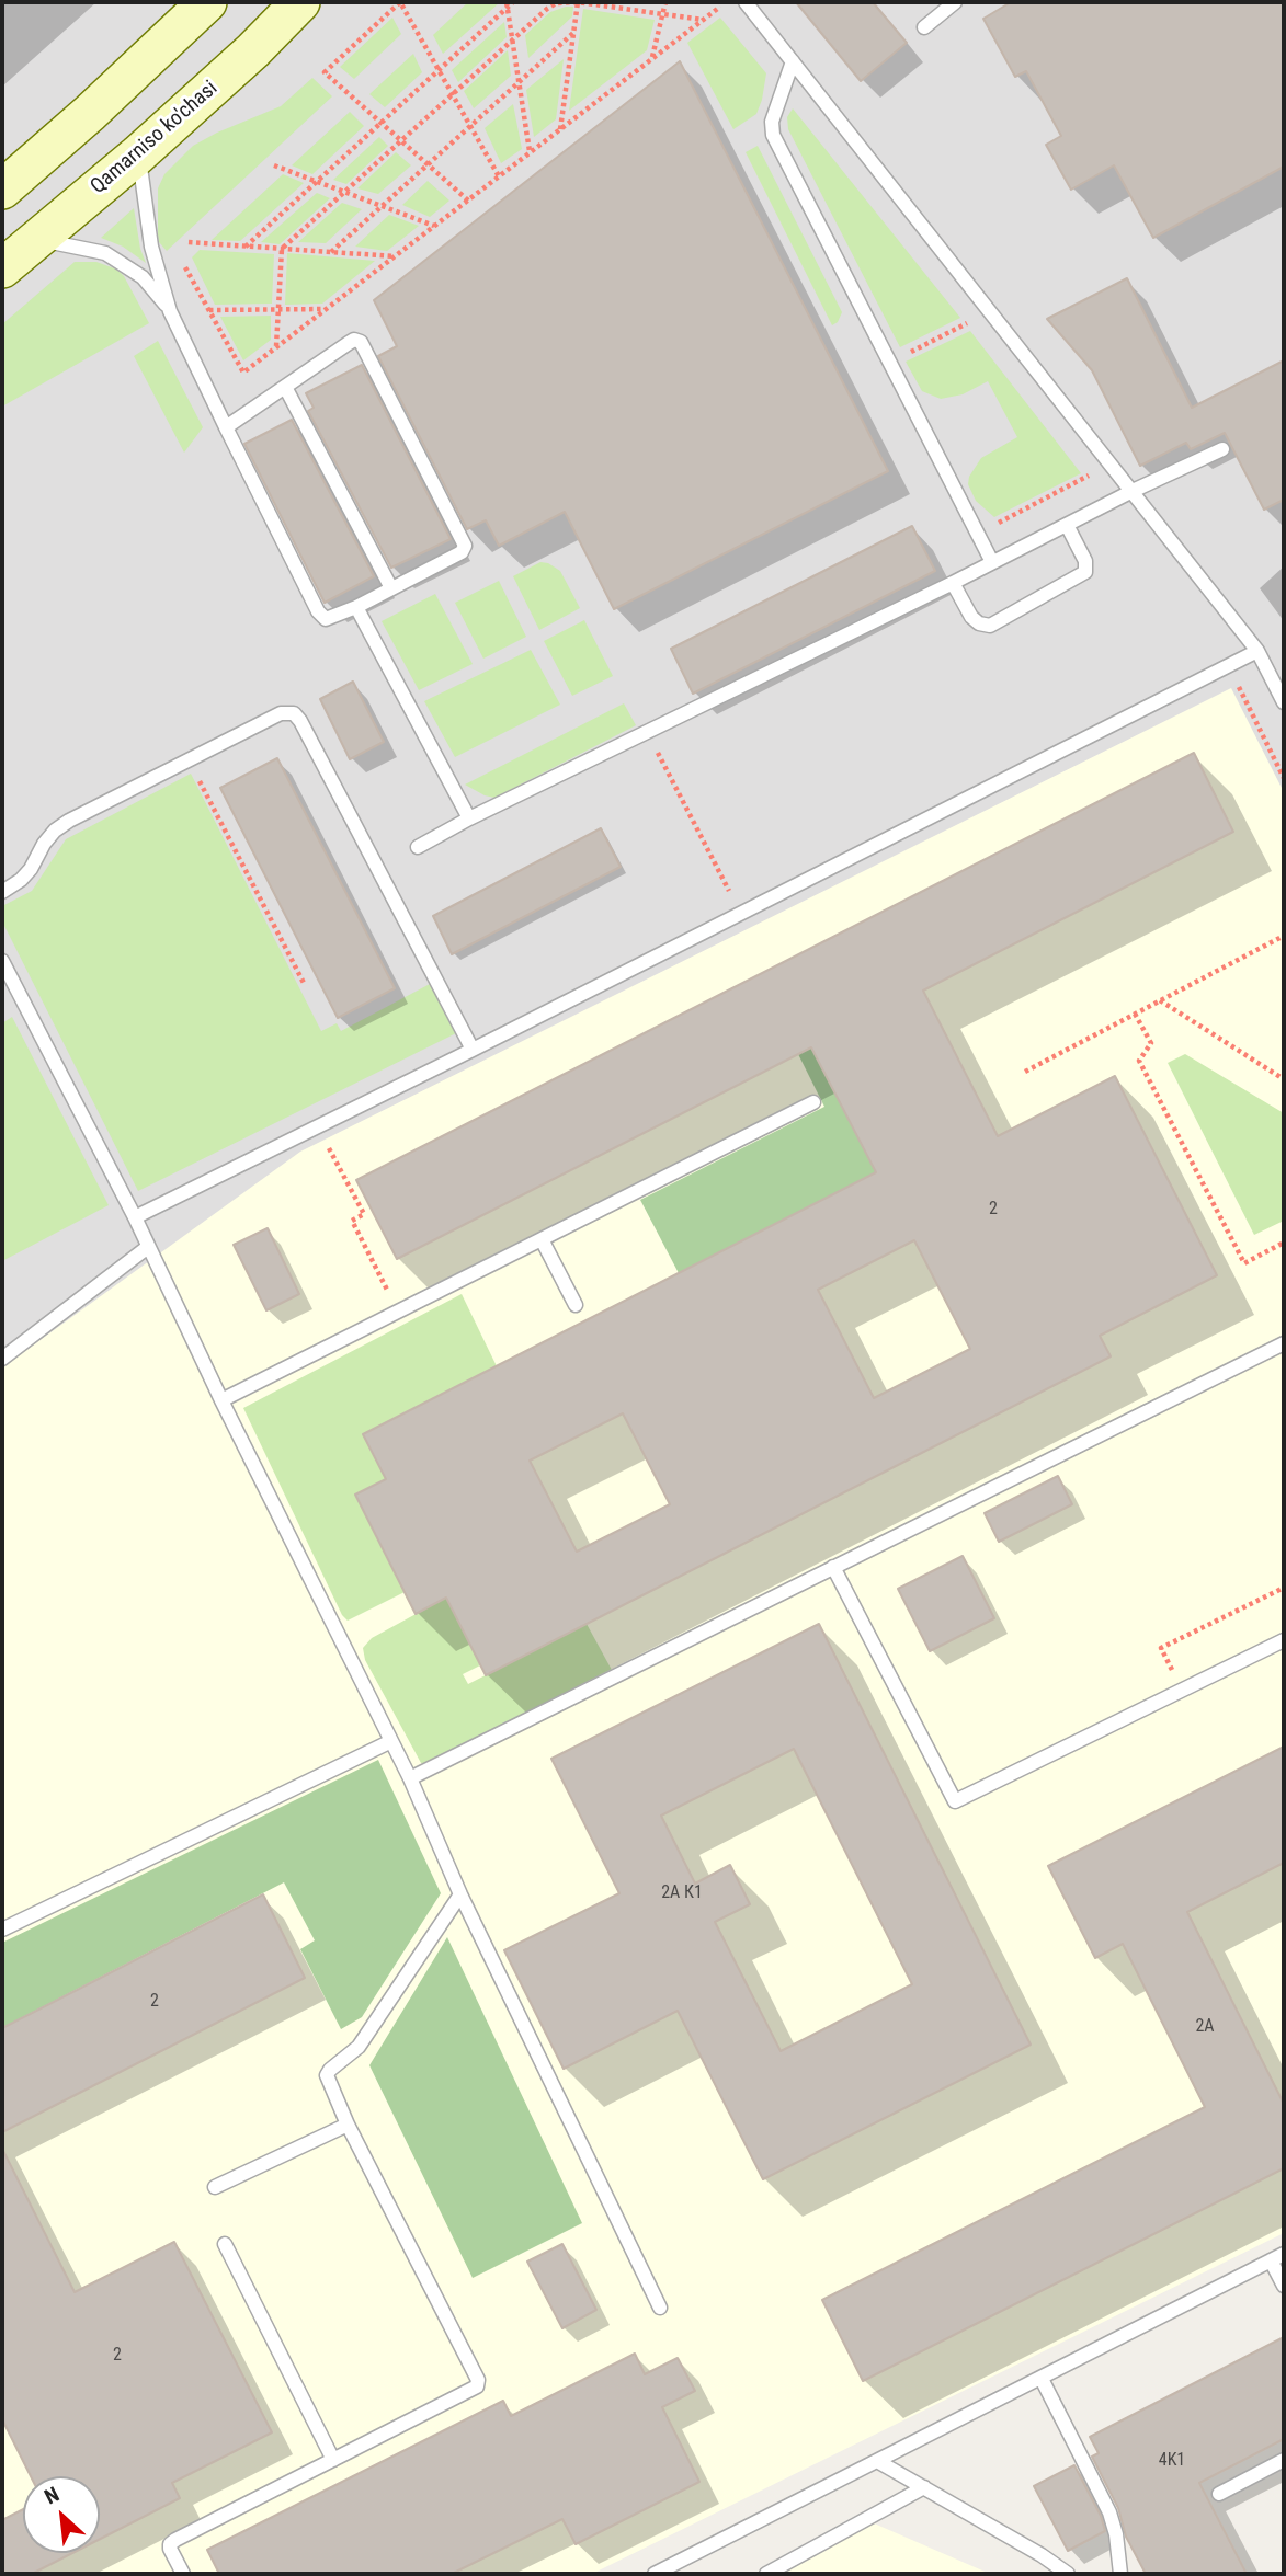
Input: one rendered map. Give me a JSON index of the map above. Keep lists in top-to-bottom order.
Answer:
{
  "streets": {
    "main road": ["Qamarniso ko'chasi"]
  },
  "house_numbers": [
    "2",
    "2A К1",
    "2",
    "2A",
    "2",
    "4K1"
  ],
  "north": "top left"
}
